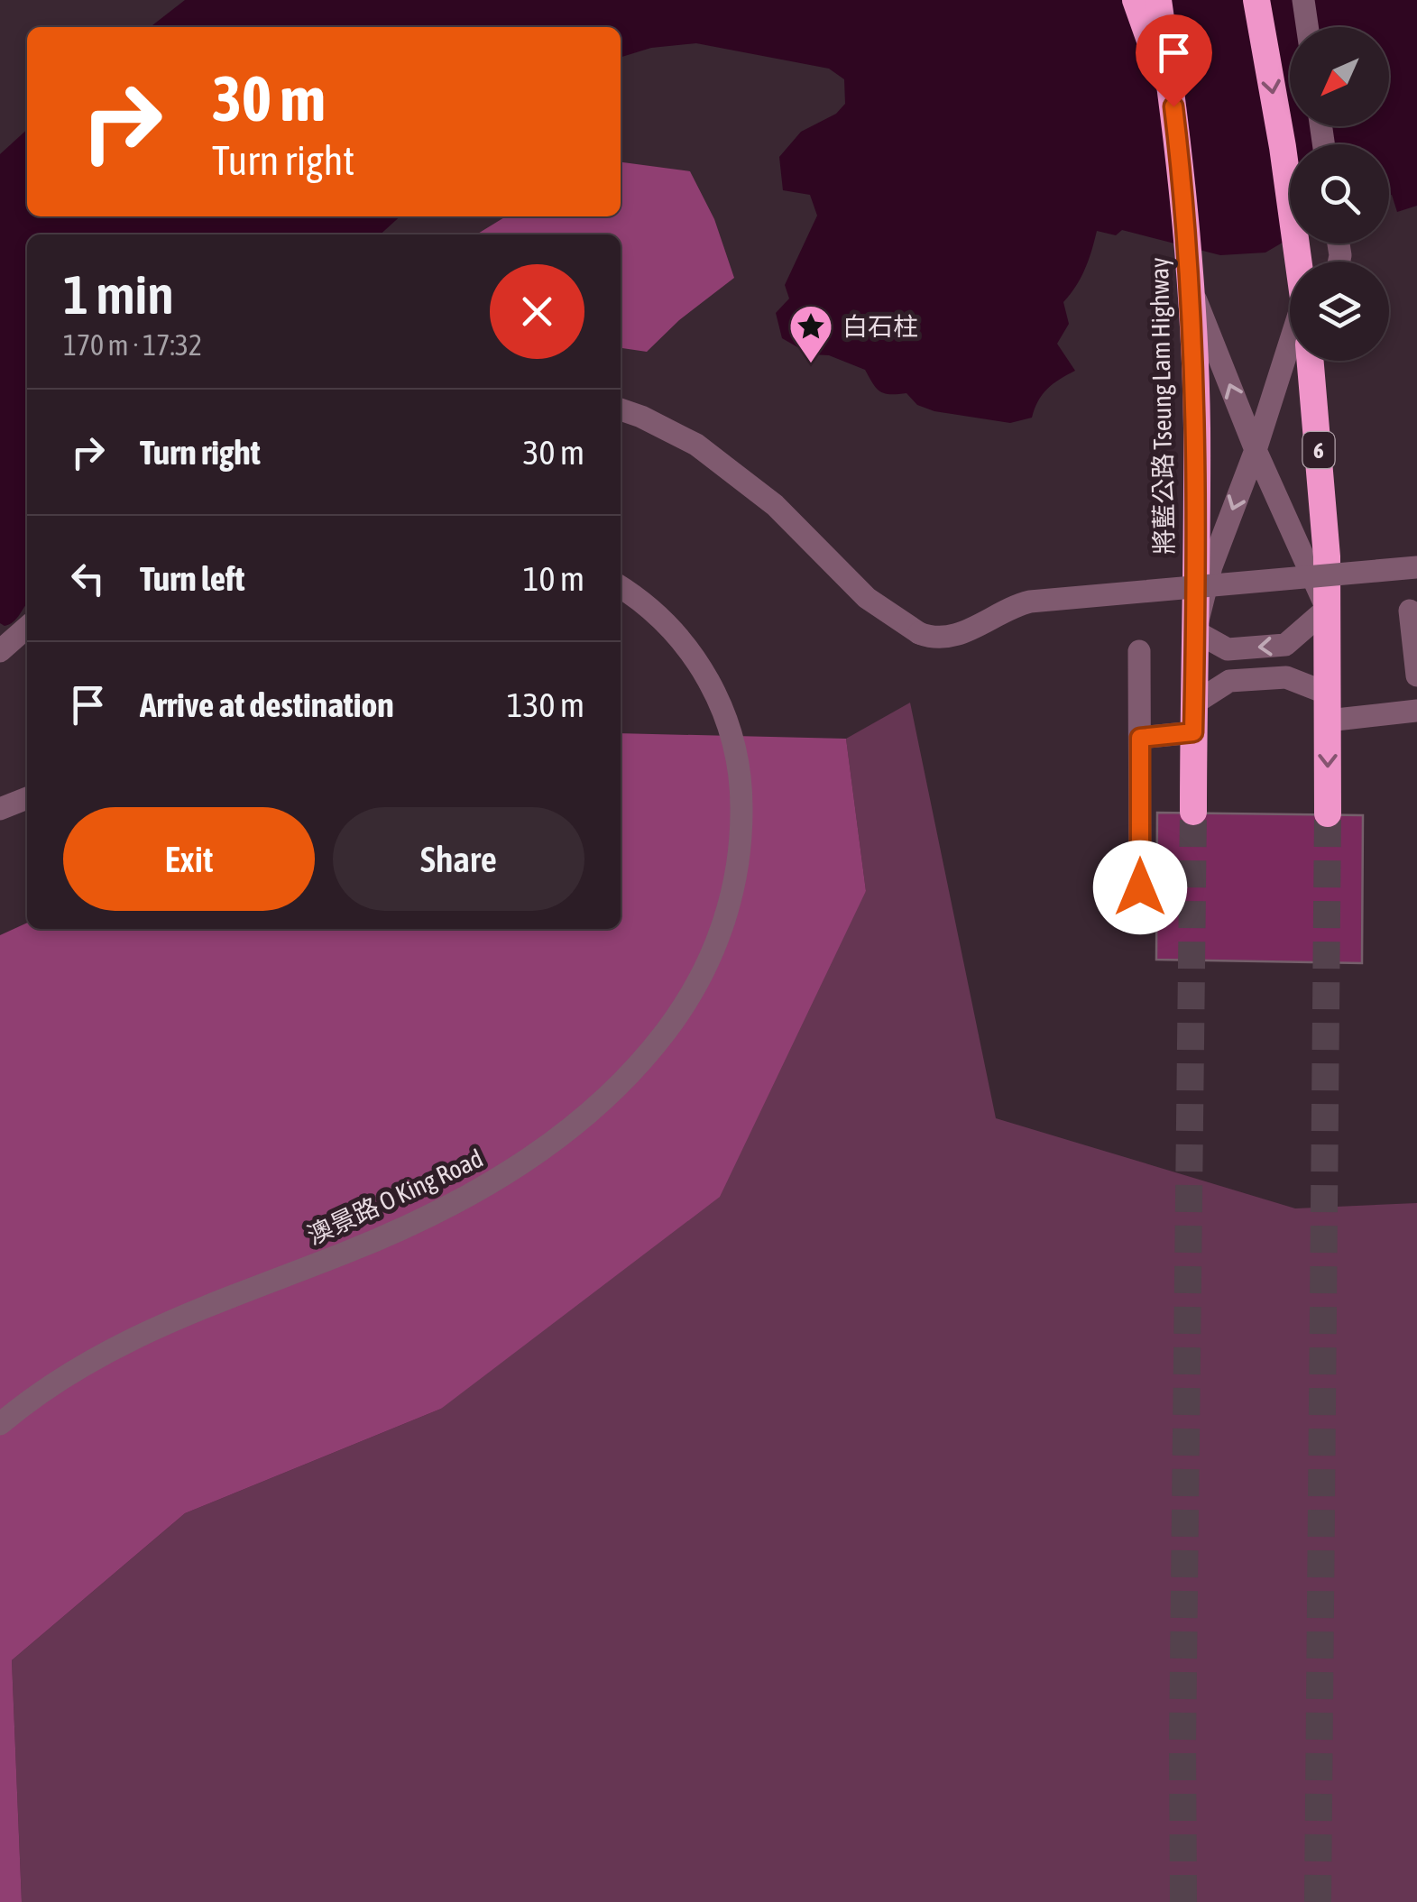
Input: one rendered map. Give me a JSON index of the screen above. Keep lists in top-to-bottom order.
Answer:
{
  "streets": {
    "highway": ["將藍公路 Tseung Lam Highway", "6"],
    "street": ["澳景路 O King Road"]
  },
  "places": {
    "place": ["白石柱"]
  },
  "north": "bottom left",
  "page": {
    "turn": ["30 m", "Turn right"],
    "heading": ["1 min", "170 m · 17:32"],
    "list": [
      {
        "name": "Turn right",
        "value": "30 m"
      },
      {
        "name": "Turn left",
        "value": "10 m"
      },
      {
        "name": "Arrive at destination",
        "value": "130 m"
      }
    ],
    "buttons": ["Exit", "Share"]
  }
}
